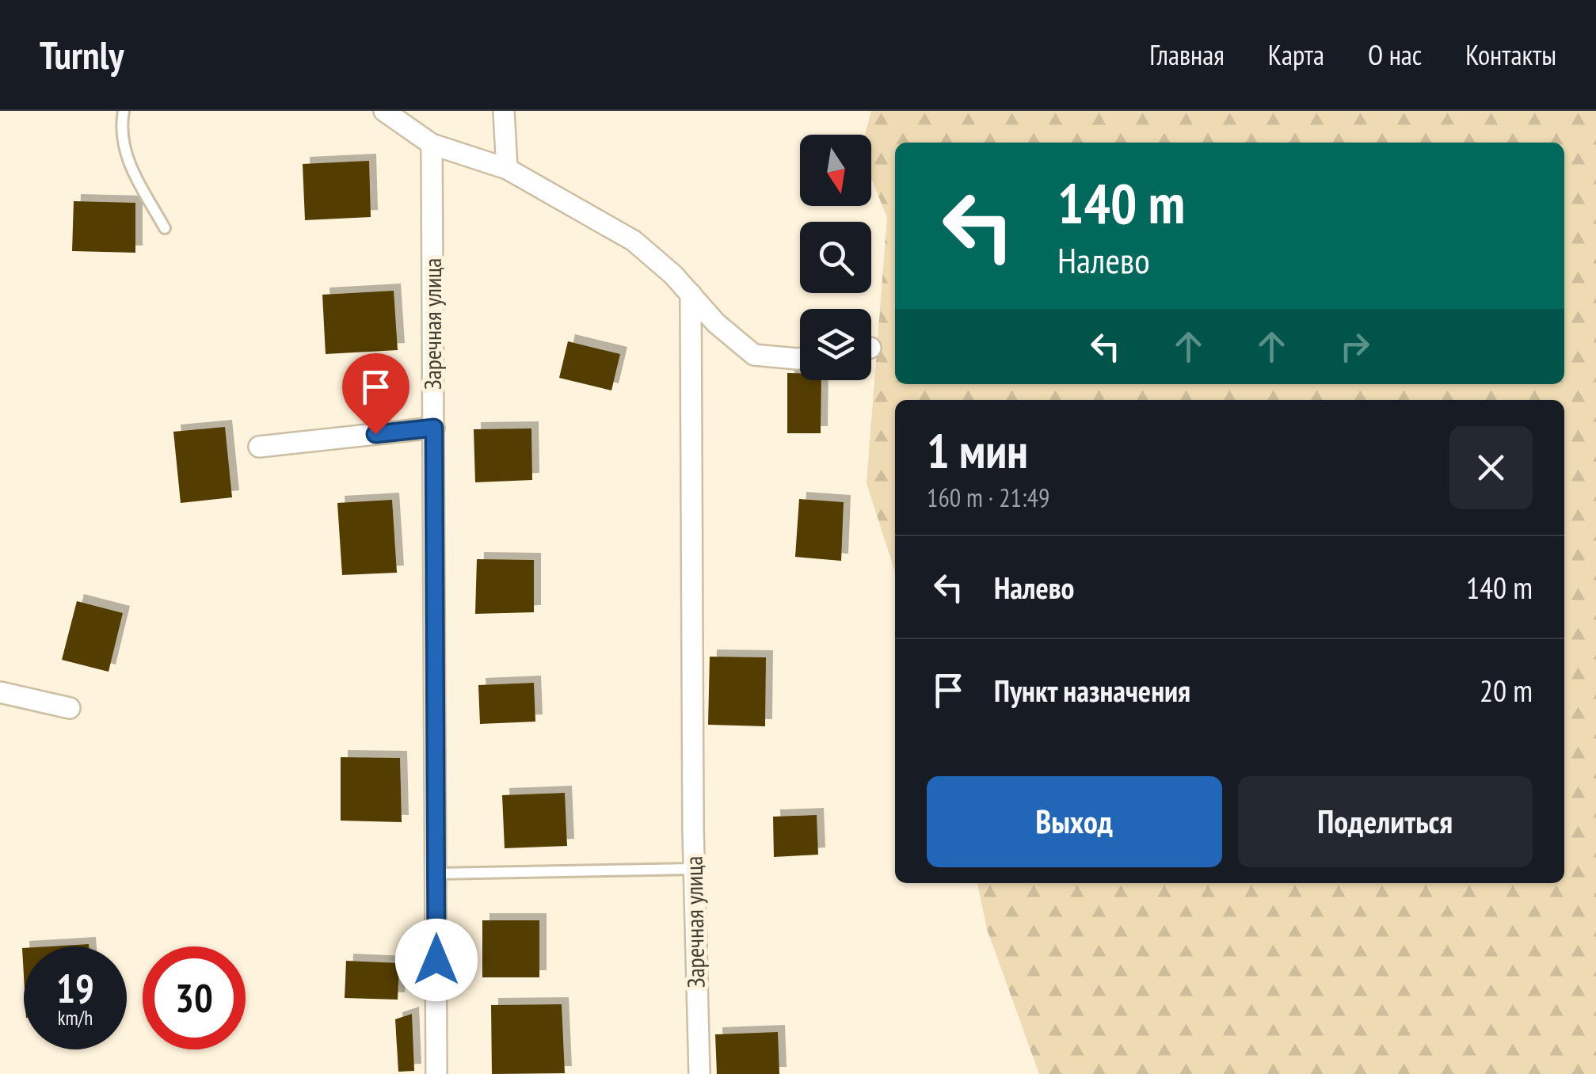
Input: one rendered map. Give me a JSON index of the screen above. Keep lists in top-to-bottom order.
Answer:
{
  "streets": {
    "street": ["Заречная улица"]
  },
  "north": "bottom",
  "page": {
    "header": "Turnly",
    "nav": [
      "Главная",
      "Карта",
      "О нас",
      "Контакты"
    ],
    "turn": ["140 m", "Налево"],
    "heading": ["1 мин", "160 m · 21:49"],
    "list": [
      {
        "name": "Налево",
        "value": "140 m"
      },
      {
        "name": "Пункт назначения",
        "value": "20 m"
      }
    ],
    "buttons": ["Выход", "Поделиться"],
    "speed": "19 km/h",
    "limit": "30"
  }
}
